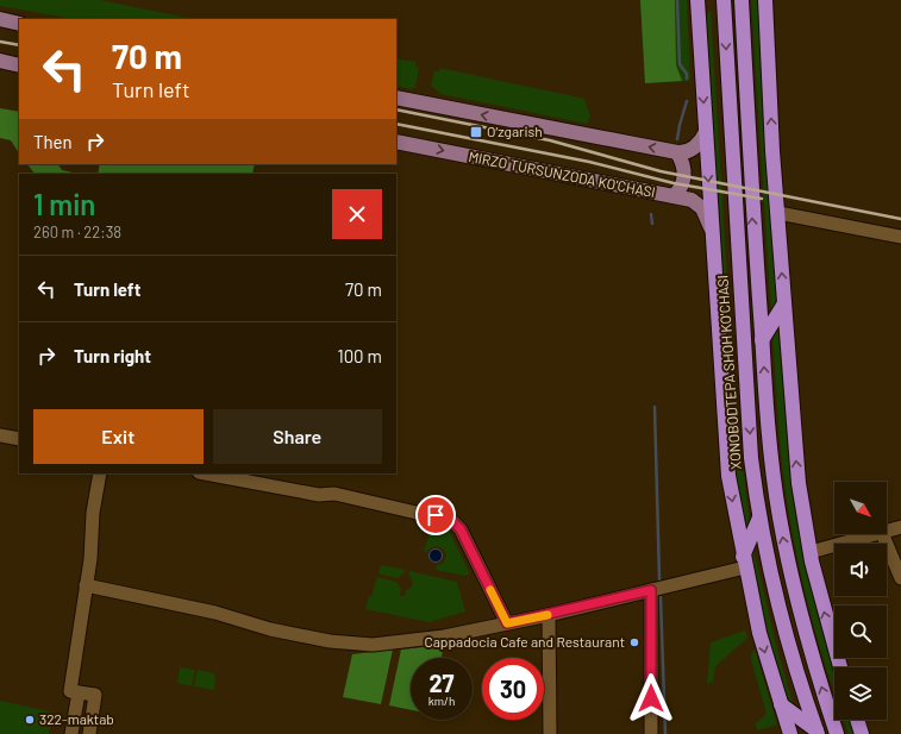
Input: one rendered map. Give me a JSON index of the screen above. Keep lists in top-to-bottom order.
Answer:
{
  "streets": {
    "highway": ["XONOBODTEPA SHOH KO'CHASI"],
    "main road": ["MIRZO TURSUNZODA KO'CHASI"]
  },
  "places": {
    "transit": ["O‘zgarish"],
    "other": ["Cappadocia Cafe and Restaurant", "322-maktab"]
  },
  "north": "bottom right",
  "page": {
    "turn": ["70 m", "Turn left"],
    "then": "Then",
    "heading": ["1 min", "260 m · 22:38"],
    "list": [
      {
        "name": "Turn left",
        "value": "70 m"
      },
      {
        "name": "Turn right",
        "value": "100 m"
      }
    ],
    "buttons": ["Exit", "Share"],
    "speed": "27 km/h",
    "limit": "30"
  }
}
